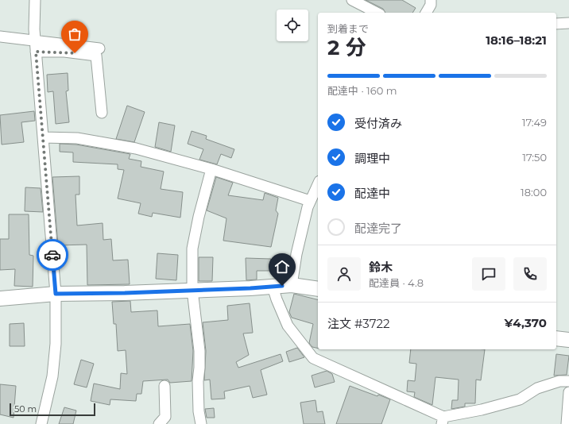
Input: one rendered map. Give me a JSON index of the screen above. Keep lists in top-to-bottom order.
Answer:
{
  "scale_bar": "50 m",
  "page": {
    "heading": ["2 分", "到着まで", "18:16–18:21"],
    "panel": [
      "鈴木",
      "配達員 · 4.8",
      "注文 #3722",
      "¥4,370"
    ],
    "bar": "配達中 · 160 m",
    "list": [
      ["受付済み", "17:49"],
      ["調理中", "17:50"],
      ["配達中", "18:00"],
      "配達完了"
    ],
    "scale": "50 m"
  }
}
